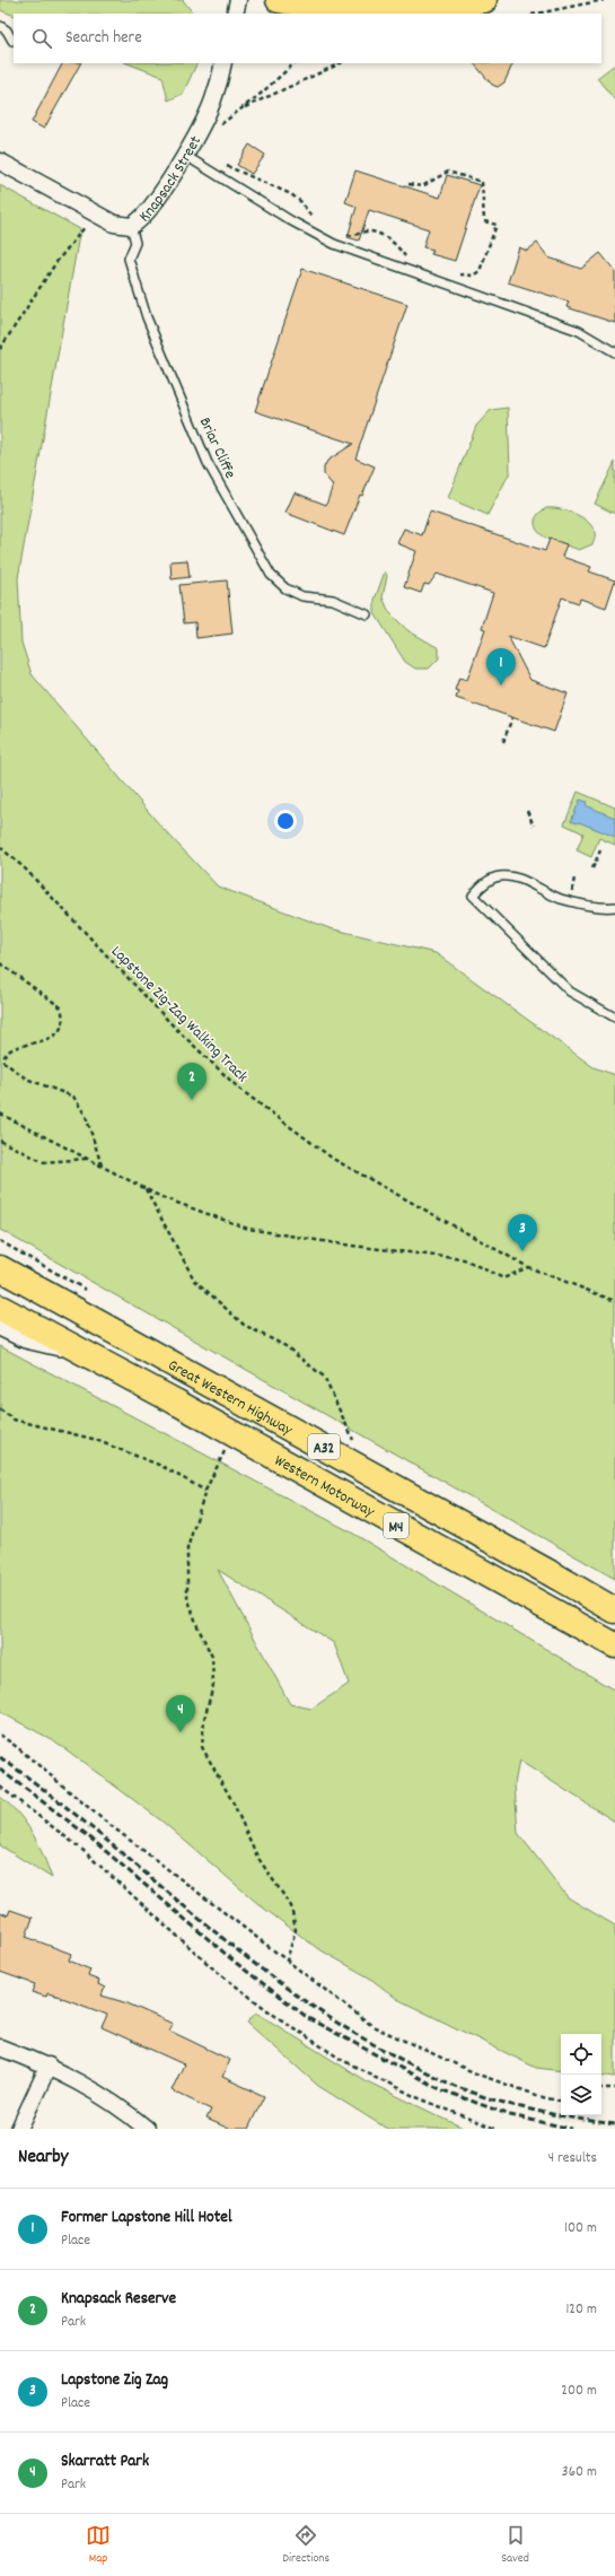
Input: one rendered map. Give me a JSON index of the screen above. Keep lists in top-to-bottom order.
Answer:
{
  "streets": {
    "highway": [
      "Great Western Highway",
      "A32",
      "Western Motorway",
      "M4"
    ],
    "street": ["Knapsack Street"],
    "lane": ["Briar Cliffe"],
    "path": ["Lapstone Zig-Zag Walking Track"]
  },
  "crossings": [
    ["Knapsack Street", "Briar Cliffe"]
  ],
  "page": {
    "search": "Search here",
    "pins": [
      "1",
      "2",
      "3",
      "4"
    ],
    "heading": ["Nearby", "4 results"],
    "list": [
      {
        "mark": "1",
        "name": "Former Lapstone Hill Hotel",
        "note": "Place",
        "value": "100 m"
      },
      {
        "mark": "2",
        "name": "Knapsack Reserve",
        "note": "Park",
        "value": "120 m"
      },
      {
        "mark": "3",
        "name": "Lapstone Zig Zag",
        "note": "Place",
        "value": "200 m"
      },
      {
        "mark": "4",
        "name": "Skarratt Park",
        "note": "Park",
        "value": "360 m"
      }
    ],
    "nav": ["Map", "Directions", "Saved"]
  }
}
